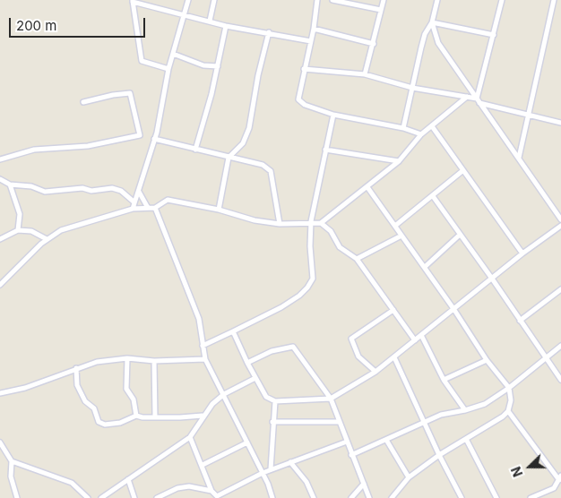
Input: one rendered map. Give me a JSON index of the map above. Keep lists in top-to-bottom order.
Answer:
{
  "scale_bar": "200 m",
  "north": "left"
}
